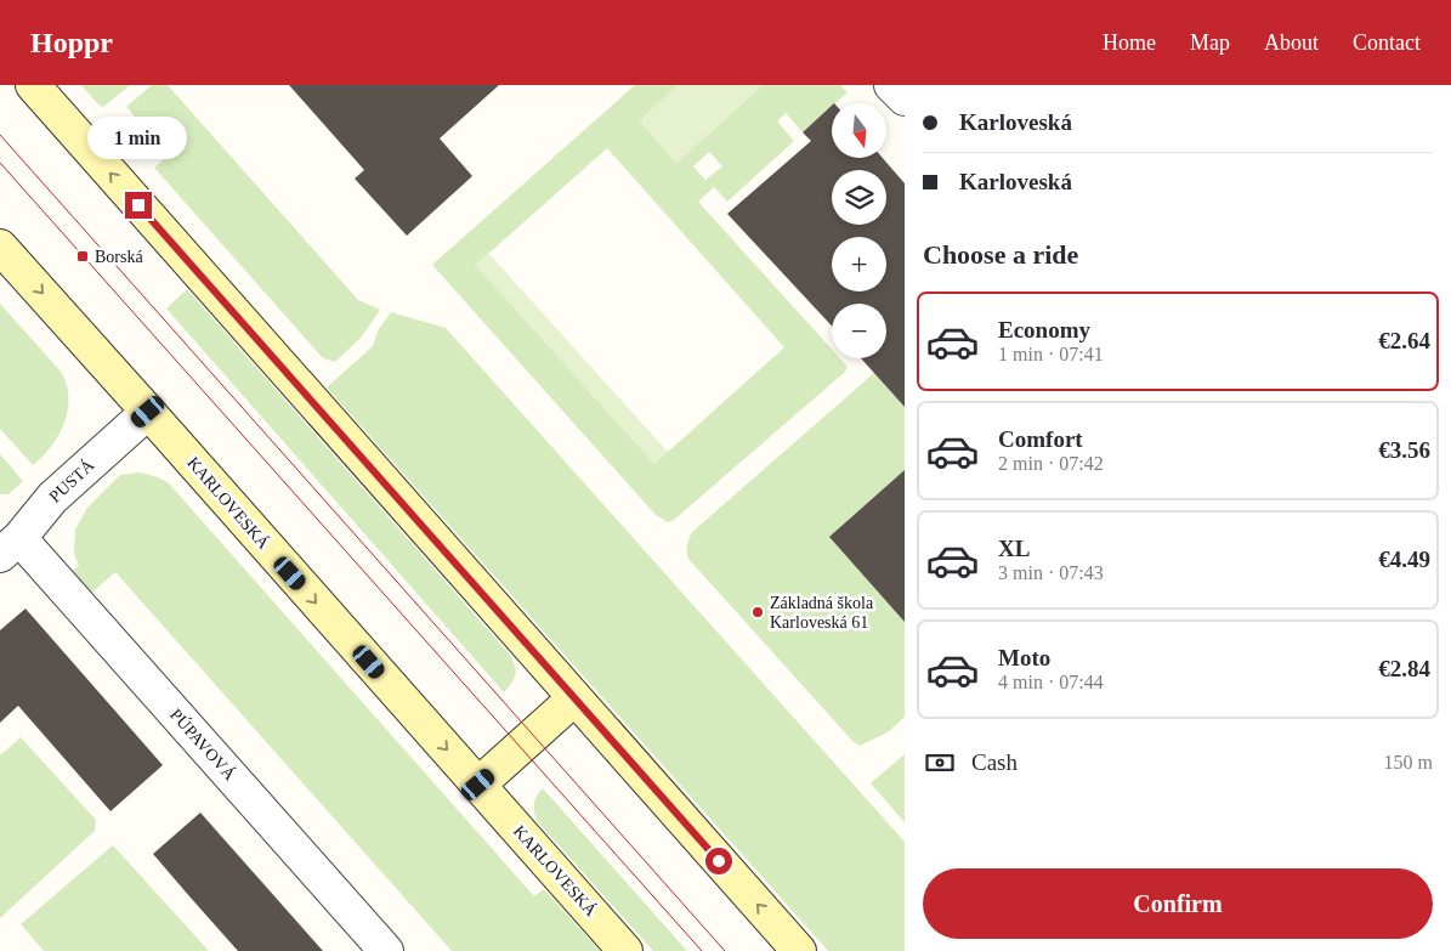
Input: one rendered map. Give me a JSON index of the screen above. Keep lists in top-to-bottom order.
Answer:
{
  "streets": {
    "main road": ["KARLOVESKÁ"],
    "street": ["PUSTÁ", "PÚPAVOVÁ"]
  },
  "crossings": [
    ["PUSTÁ", "KARLOVESKÁ"],
    ["PUSTÁ", "PÚPAVOVÁ"]
  ],
  "places": {
    "transit": ["Borská"],
    "other": ["Základná škola Karloveská 61"]
  },
  "north": "bottom",
  "page": {
    "header": "Hoppr",
    "nav": [
      "Home",
      "Map",
      "About",
      "Contact"
    ],
    "banner": ["Karloveská", "Karloveská"],
    "map_buttons": ["+", "−"],
    "bubble": "1 min",
    "heading": "Choose a ride",
    "list": [
      {
        "name": "Economy",
        "note": "1 min · 07:41",
        "value": "€2.64"
      },
      {
        "name": "Comfort",
        "note": "2 min · 07:42",
        "value": "€3.56"
      },
      {
        "name": "XL",
        "note": "3 min · 07:43",
        "value": "€4.49"
      },
      {
        "name": "Moto",
        "note": "4 min · 07:44",
        "value": "€2.84"
      }
    ],
    "pay": ["Cash", "150 m"],
    "buttons": "Confirm"
  }
}
